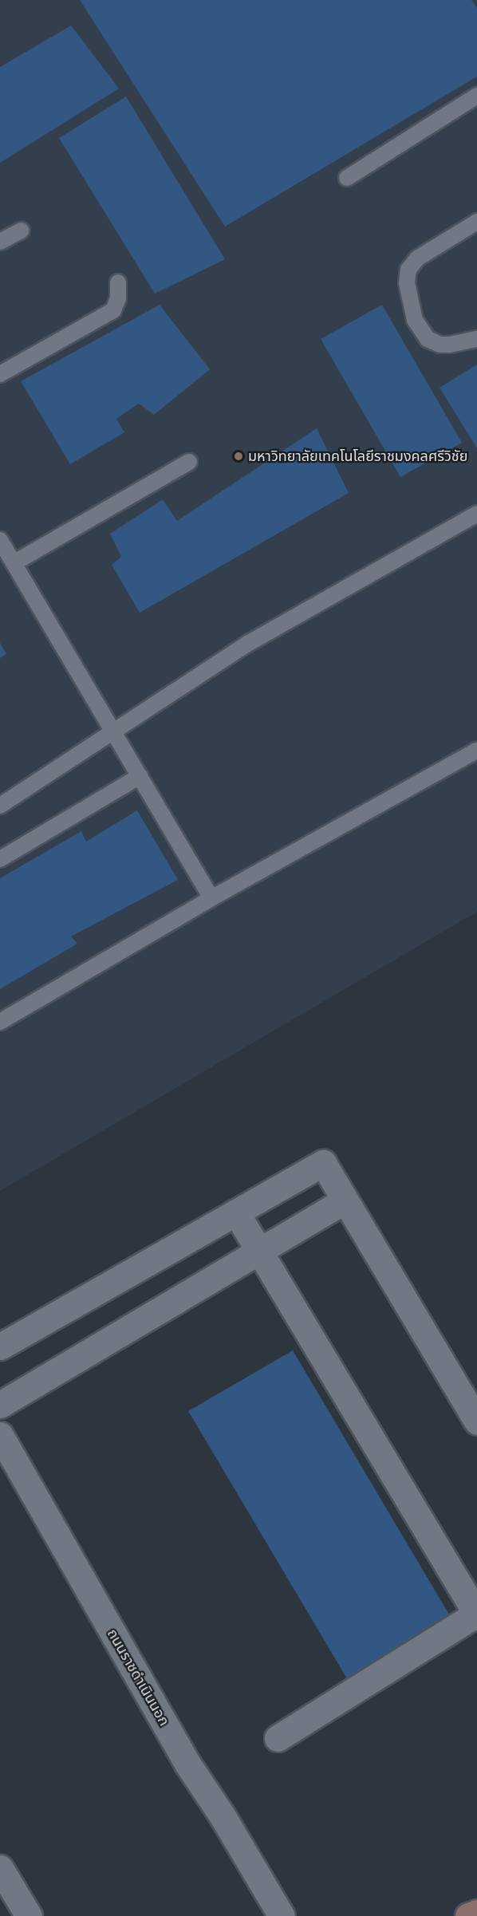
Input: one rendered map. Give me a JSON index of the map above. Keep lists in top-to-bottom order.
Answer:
{
  "streets": {
    "street": ["ถนนราชดำเนินนอก"]
  },
  "places": ["มหาวิทยาลัยเทคโนโลยีราชมงคลศรีวิชัย"]
}
